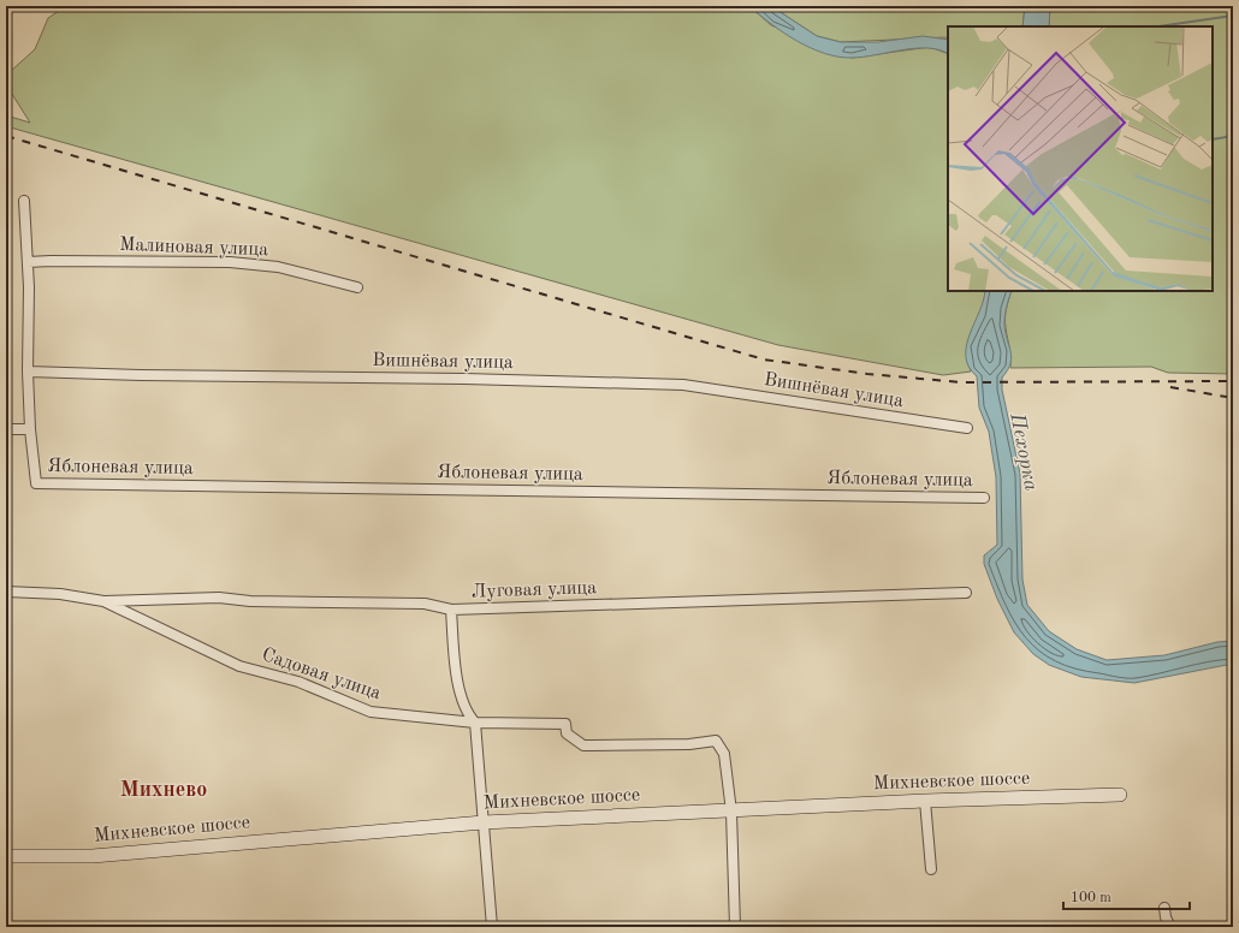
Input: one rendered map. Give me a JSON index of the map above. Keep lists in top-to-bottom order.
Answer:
{
  "streets": {
    "street": [
      "Малиновая улица",
      "Вишнёвая улица",
      "Яблоневая улица",
      "Луговая улица",
      "Садовая улица",
      "Михневское шоссе"
    ]
  },
  "crossings": [
    ["Луговая улица", "Садовая улица"],
    ["Садовая улица", "Михневское шоссе"]
  ],
  "districts": ["Михнево"],
  "water": ["Пехорка"],
  "scale_bar": "100 m"
}
